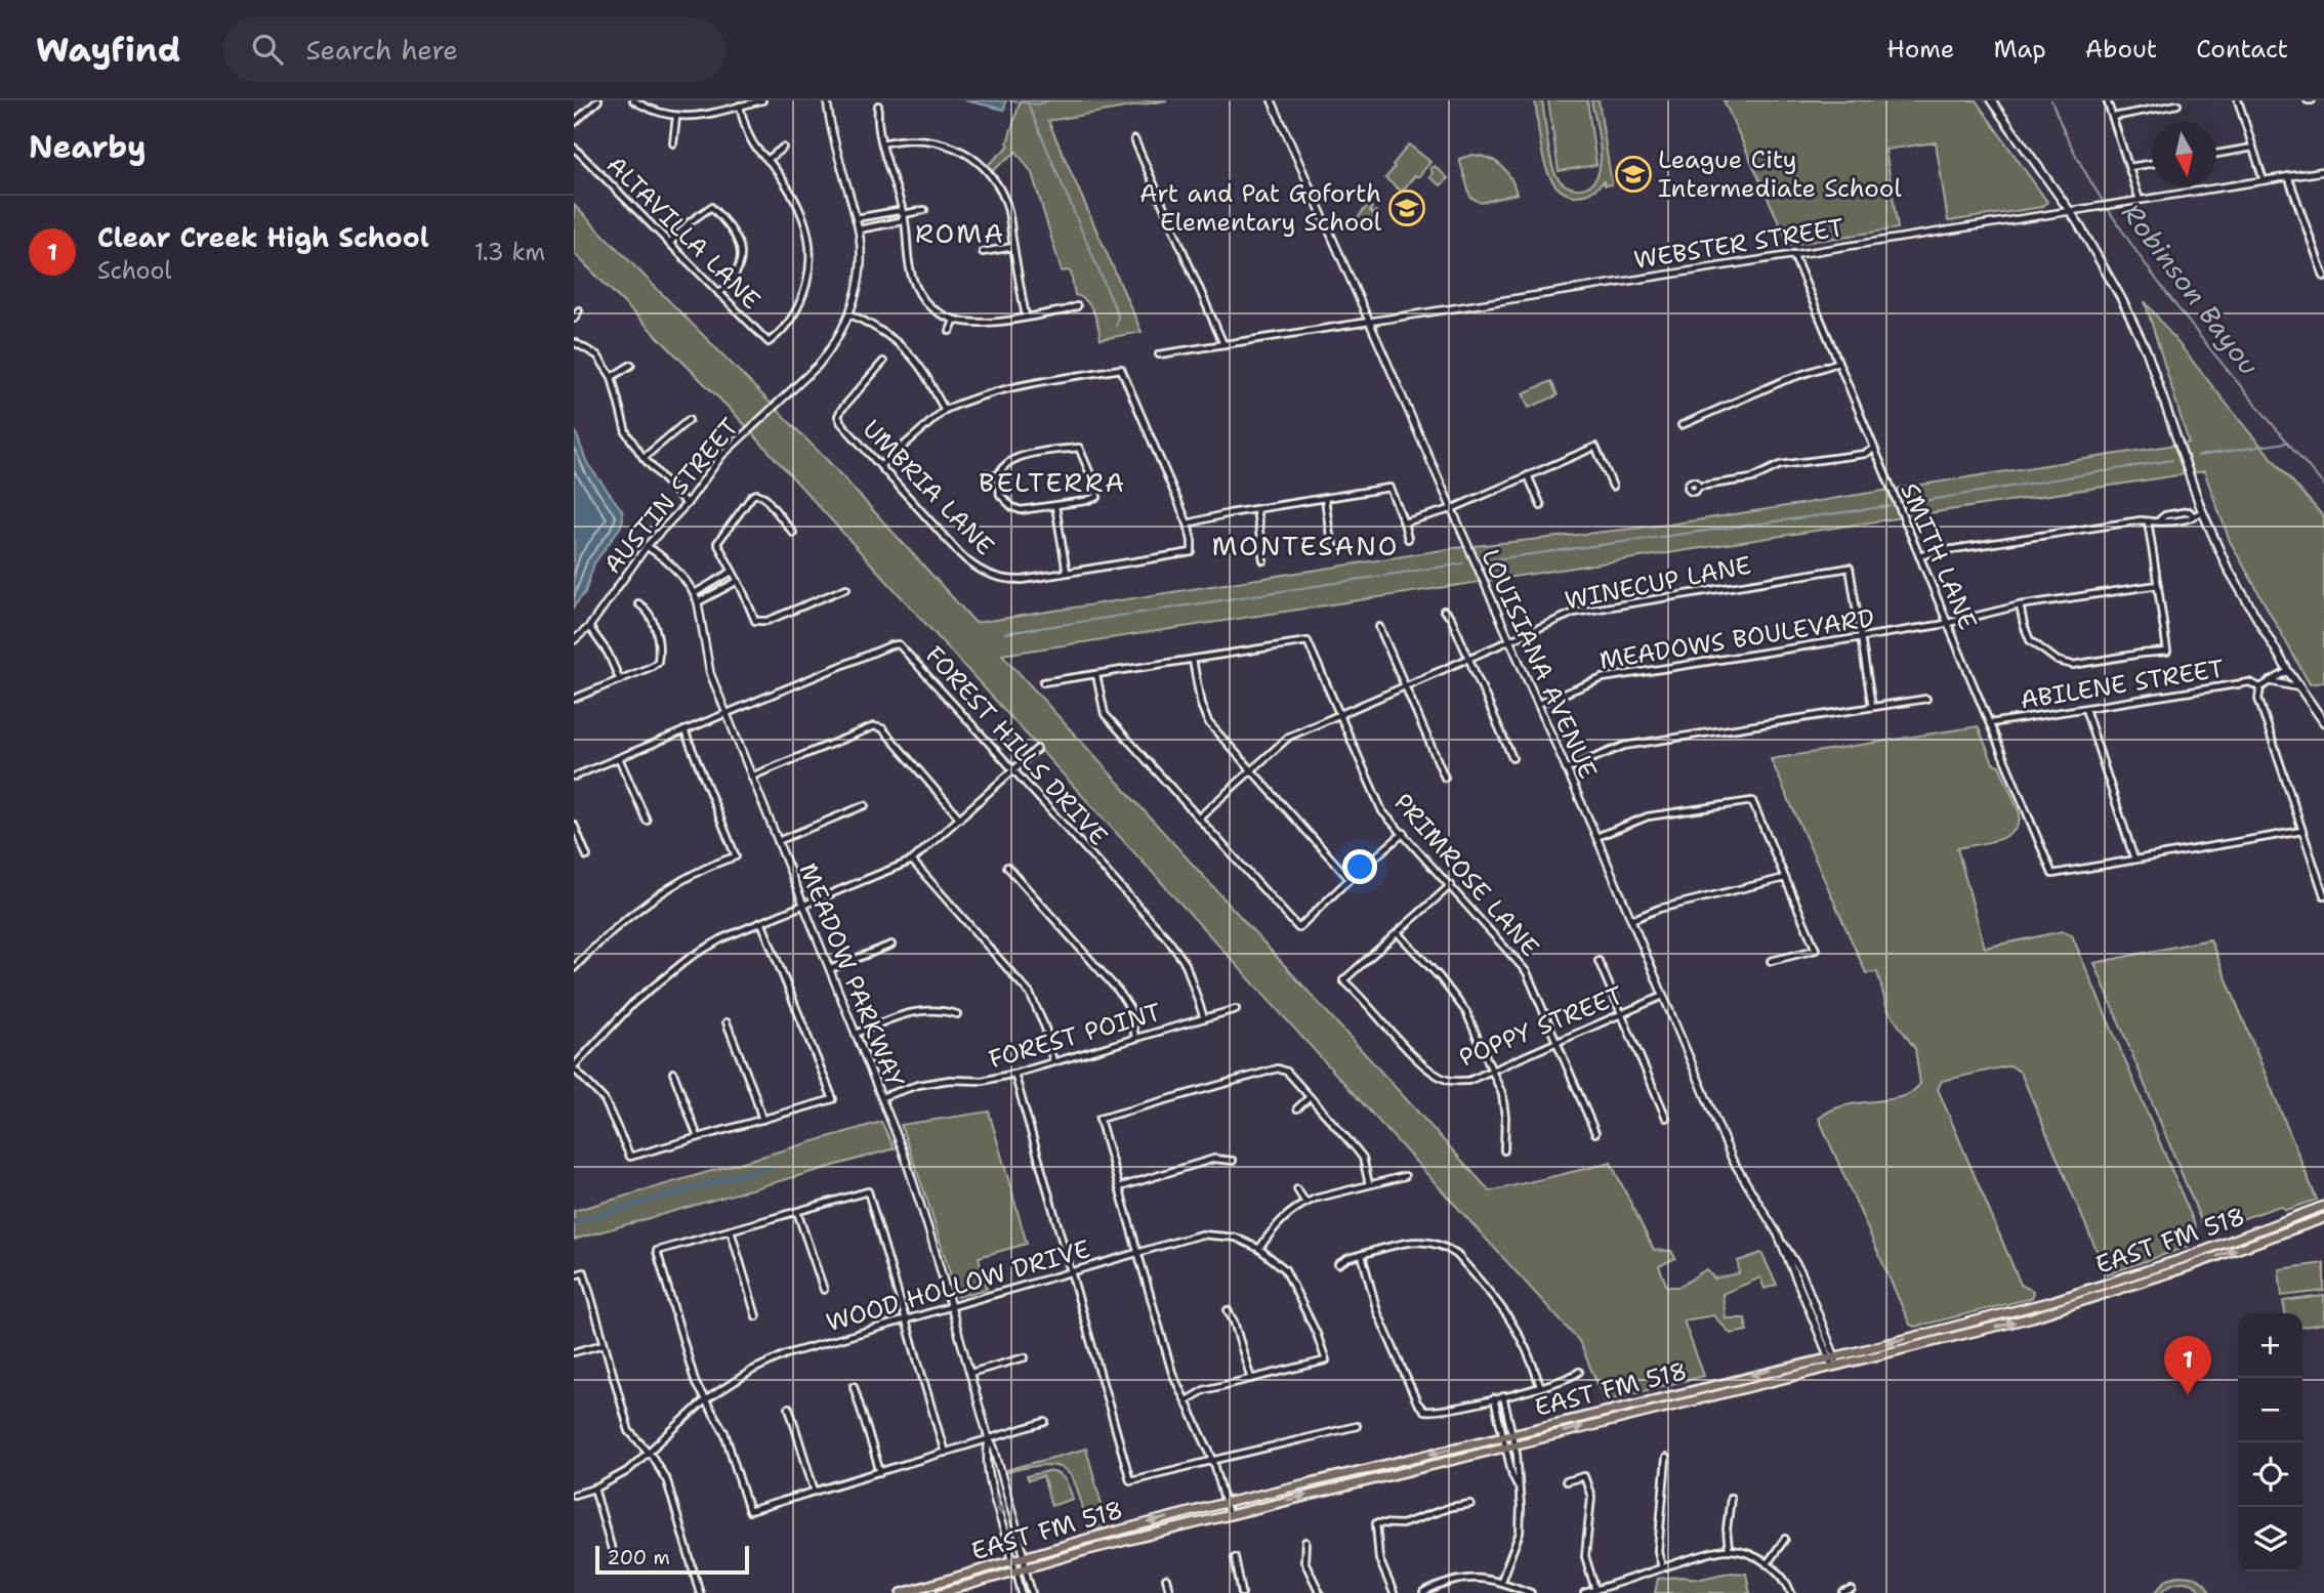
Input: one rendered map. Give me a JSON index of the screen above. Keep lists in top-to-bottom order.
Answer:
{
  "streets": {
    "main road": ["EAST FM 518"],
    "street": [
      "ALTAVILLA LANE",
      "WEBSTER STREET",
      "UMBRIA LANE",
      "AUSTIN STREET",
      "SMITH LANE",
      "WINECUP LANE",
      "MEADOWS BOULEVARD",
      "LOUISIANA AVENUE",
      "ABILENE STREET",
      "FOREST HILLS DRIVE",
      "PRIMROSE LANE",
      "MEADOW PARKWAY",
      "POPPY STREET",
      "FOREST POINT",
      "WOOD HOLLOW DRIVE"
    ]
  },
  "crossings": [
    ["WEBSTER STREET", "SMITH LANE"],
    ["WEBSTER STREET", "LOUISIANA AVENUE"],
    ["AUSTIN STREET", "MEADOW PARKWAY"],
    ["SMITH LANE", "MEADOWS BOULEVARD"],
    ["SMITH LANE", "ABILENE STREET"],
    ["WINECUP LANE", "MEADOWS BOULEVARD"],
    ["WINECUP LANE", "LOUISIANA AVENUE"],
    ["WINECUP LANE", "PRIMROSE LANE"],
    ["MEADOWS BOULEVARD", "LOUISIANA AVENUE"],
    ["LOUISIANA AVENUE", "POPPY STREET"],
    ["LOUISIANA AVENUE", "EAST FM 518"],
    ["FOREST HILLS DRIVE", "MEADOW PARKWAY"],
    ["FOREST HILLS DRIVE", "FOREST POINT"],
    ["PRIMROSE LANE", "POPPY STREET"],
    ["MEADOW PARKWAY", "FOREST POINT"],
    ["MEADOW PARKWAY", "EAST FM 518"],
    ["MEADOW PARKWAY", "WOOD HOLLOW DRIVE"]
  ],
  "districts": ["ROMA", "BELTERRA", "MONTESANO"],
  "water": ["Robinson Bayou"],
  "places": {
    "school or university": ["League City Intermediate School", "Art and Pat Goforth Elementary School"]
  },
  "scale_bar": "200 m",
  "north": "bottom",
  "page": {
    "header": "Wayfind",
    "search": "Search here",
    "nav": [
      "Home",
      "Map",
      "About",
      "Contact"
    ],
    "heading": "Nearby",
    "list": [
      {
        "mark": "1",
        "name": "Clear Creek High School",
        "note": "School",
        "value": "1.3 km"
      }
    ],
    "map_buttons": ["+", "−"],
    "pins": "1",
    "scale": "200 m"
  }
}
